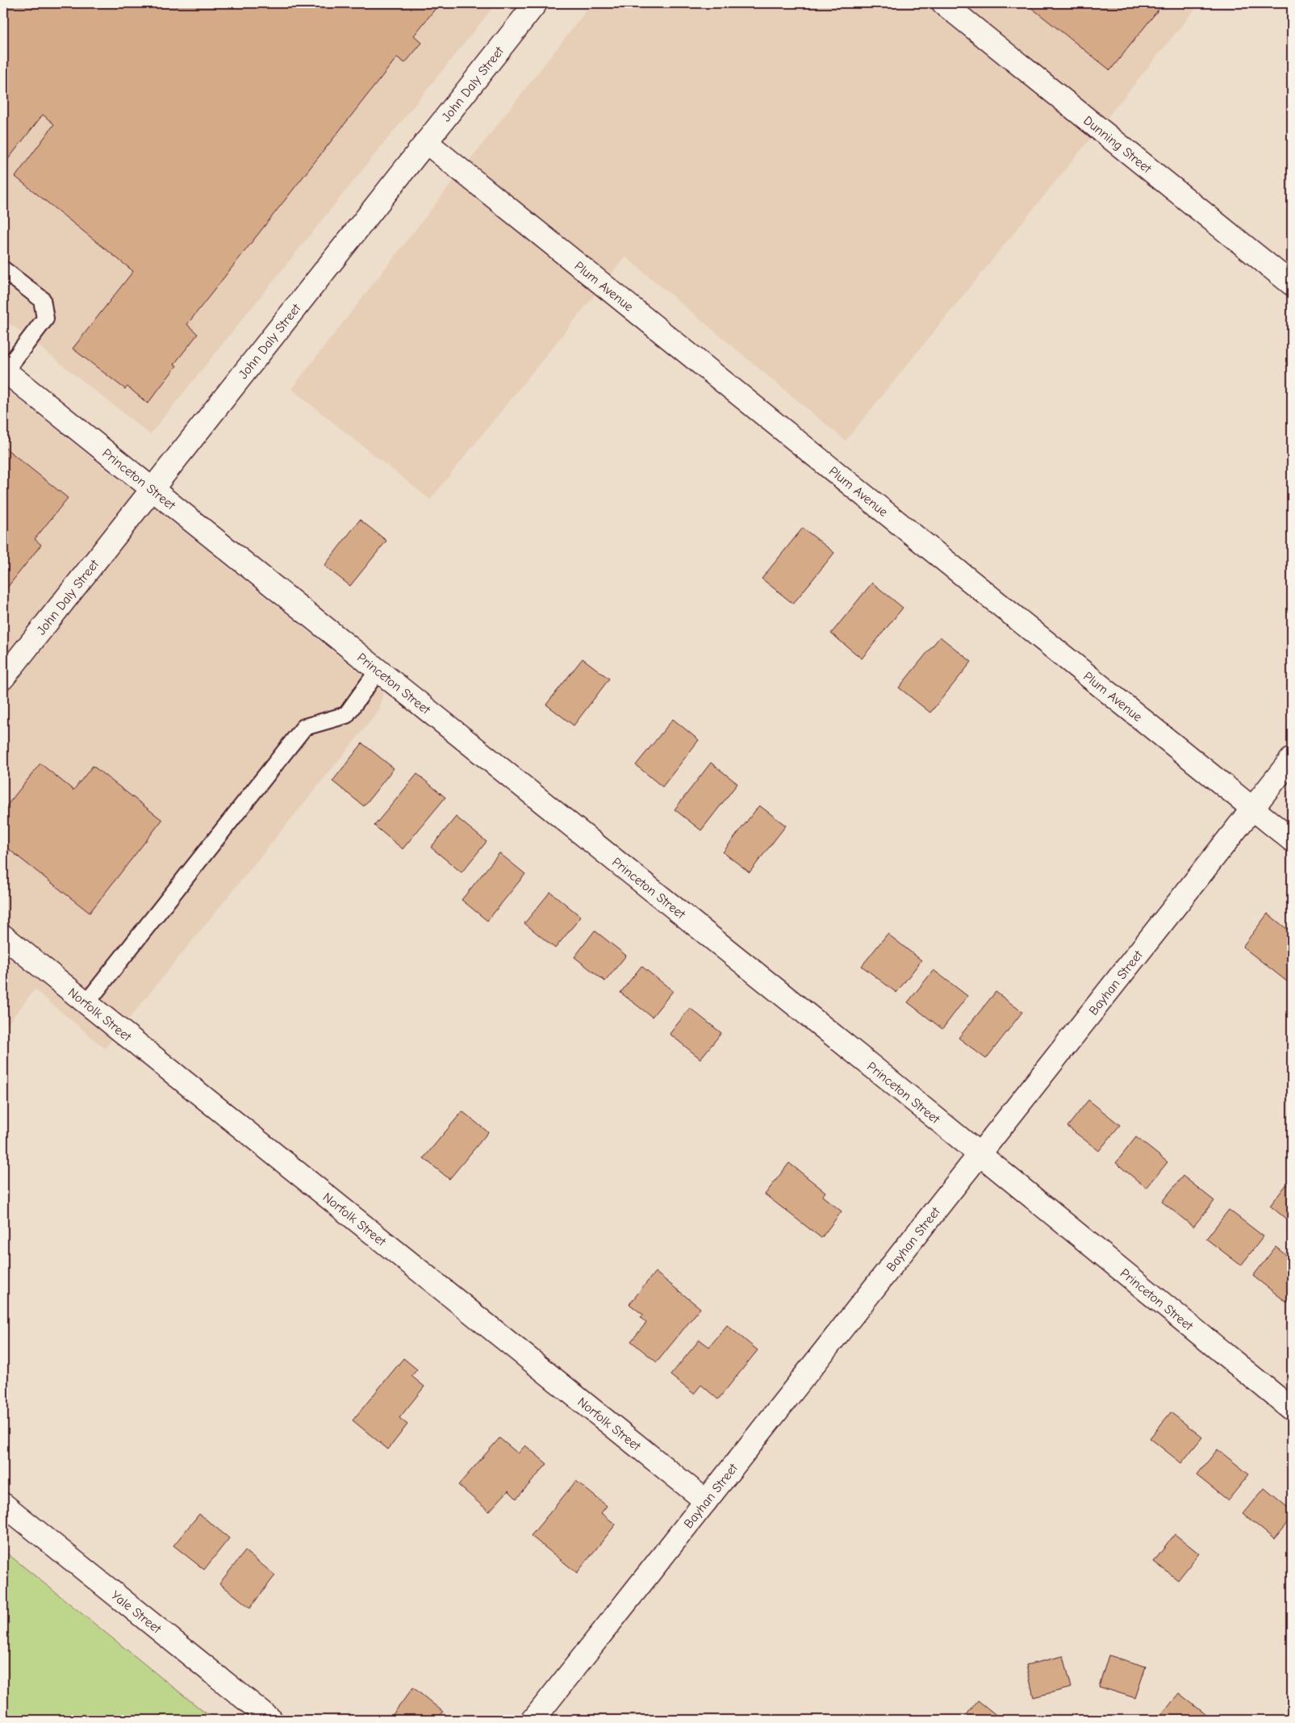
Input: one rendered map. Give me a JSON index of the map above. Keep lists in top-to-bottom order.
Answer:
{
  "streets": {
    "street": [
      "John Daly Street",
      "Dunning Street",
      "Plum Avenue",
      "Princeton Street",
      "Bayhan Street",
      "Norfolk Street",
      "Yale Street"
    ]
  },
  "crossings": [
    ["John Daly Street", "Plum Avenue"],
    ["John Daly Street", "Princeton Street"],
    ["Plum Avenue", "Bayhan Street"],
    ["Princeton Street", "Bayhan Street"],
    ["Bayhan Street", "Norfolk Street"]
  ]
}
